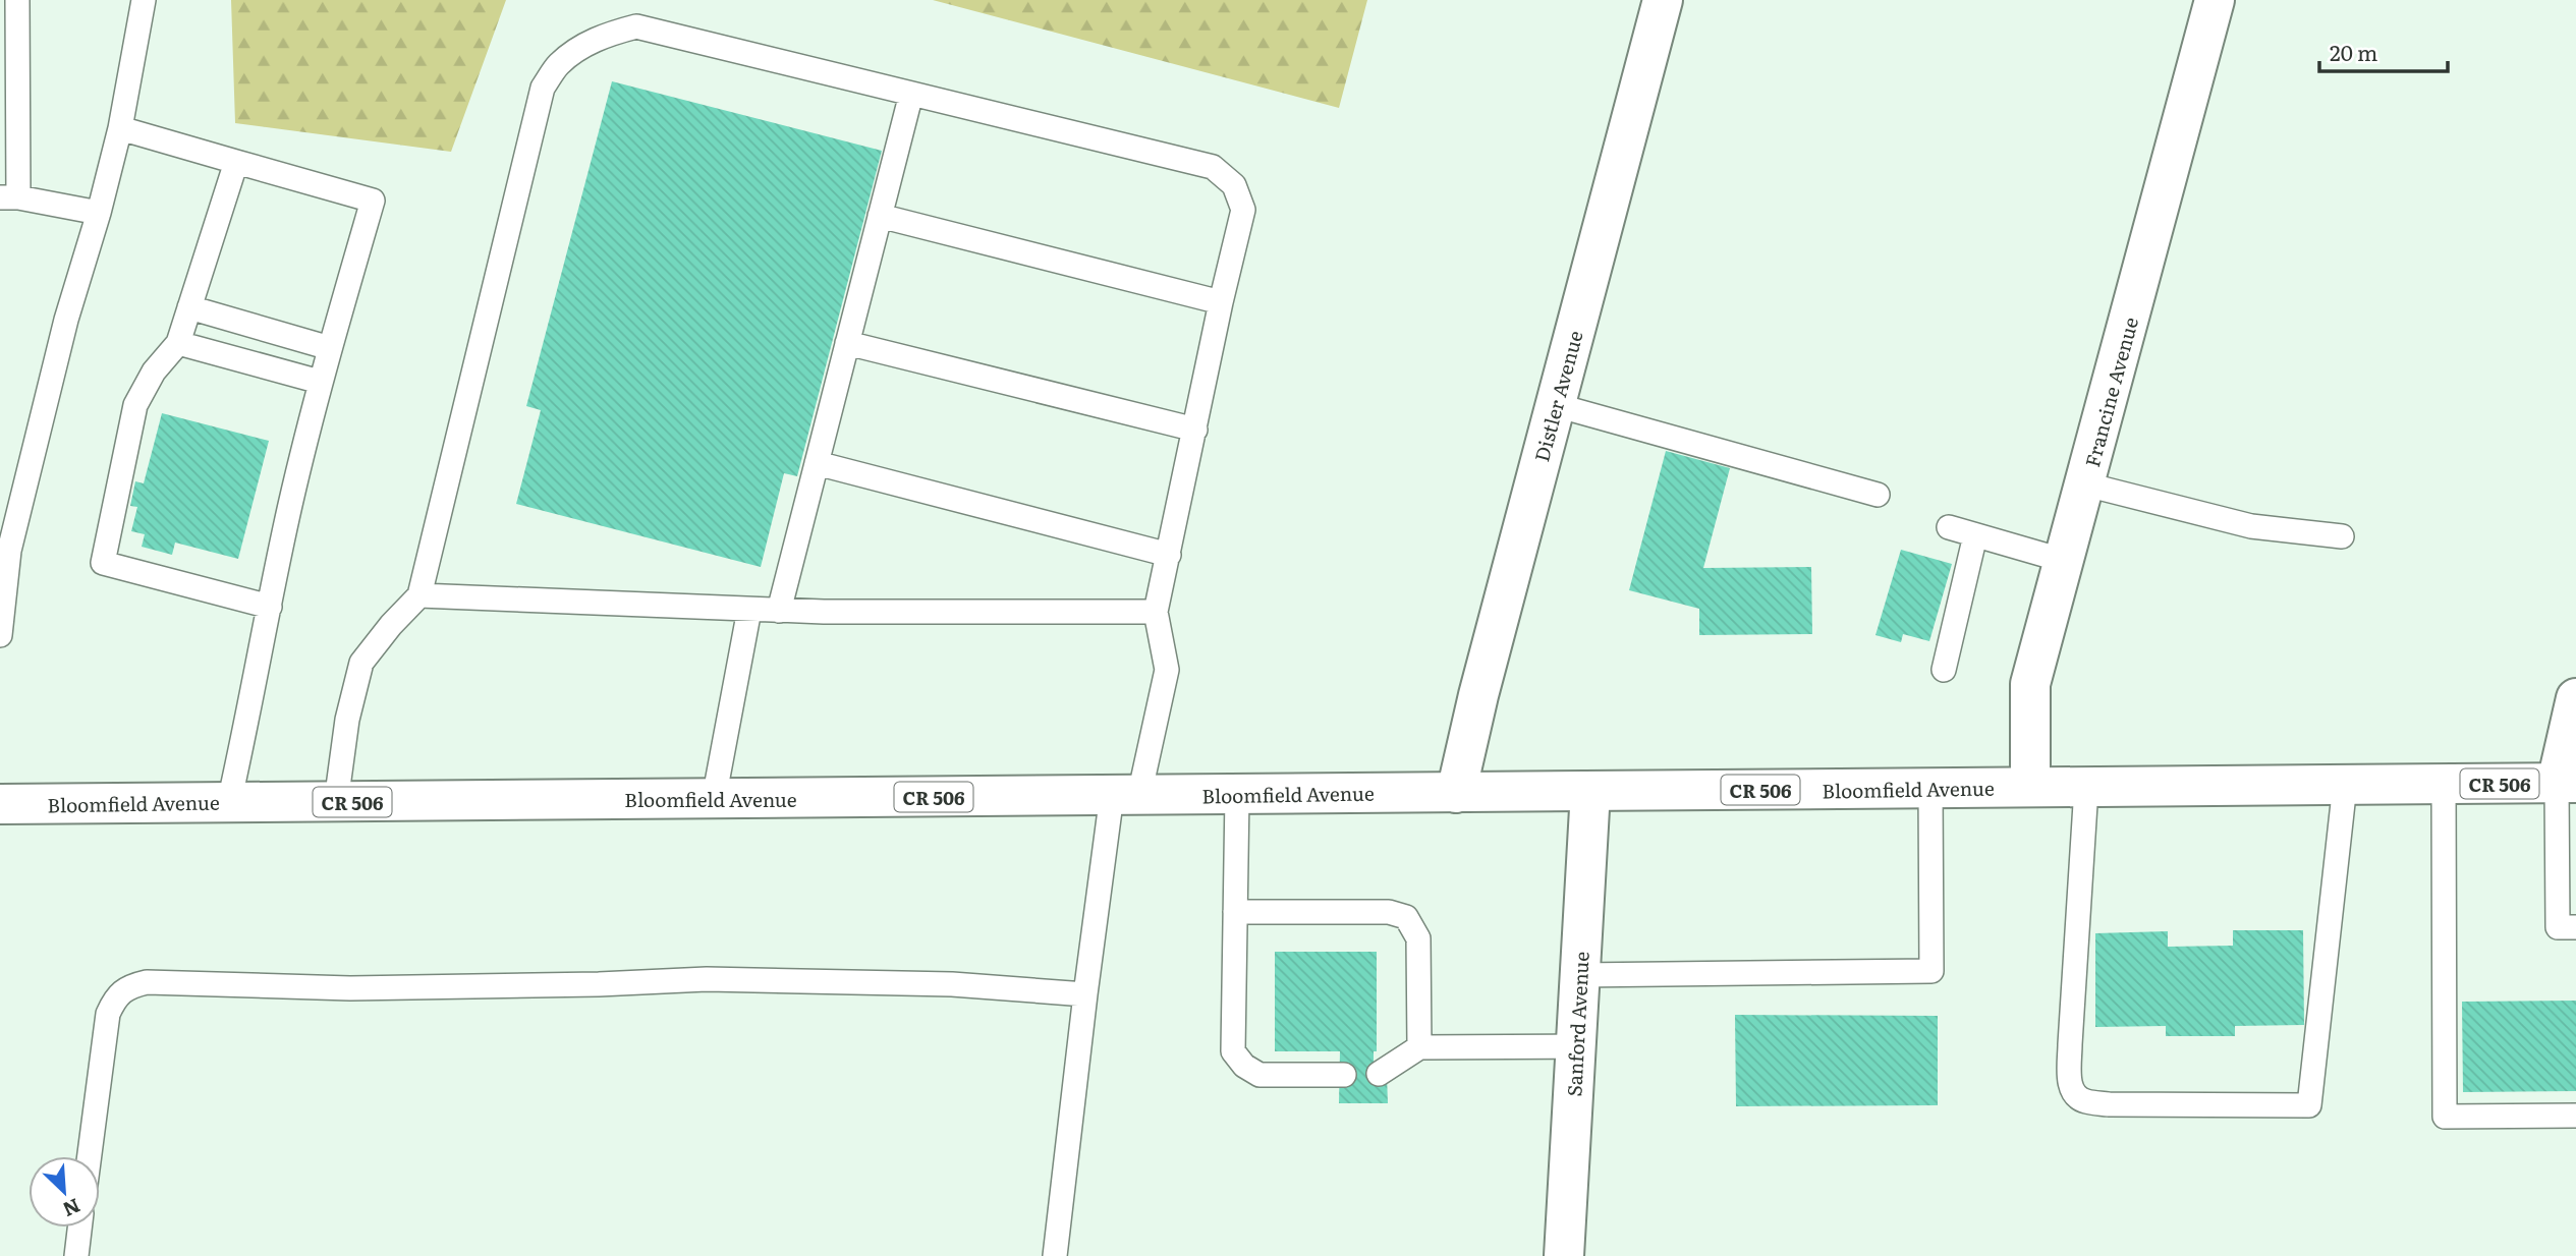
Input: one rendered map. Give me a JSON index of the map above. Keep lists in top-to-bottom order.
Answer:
{
  "streets": {
    "main road": [
      "Francine Avenue",
      "Distler Avenue",
      "CR 506",
      "Bloomfield Avenue",
      "Sanford Avenue"
    ]
  },
  "crossings": [
    ["Francine Avenue", "Bloomfield Avenue"],
    ["Distler Avenue", "Bloomfield Avenue"],
    ["Bloomfield Avenue", "Sanford Avenue"]
  ],
  "scale_bar": "20 m",
  "north": "bottom right"
}
